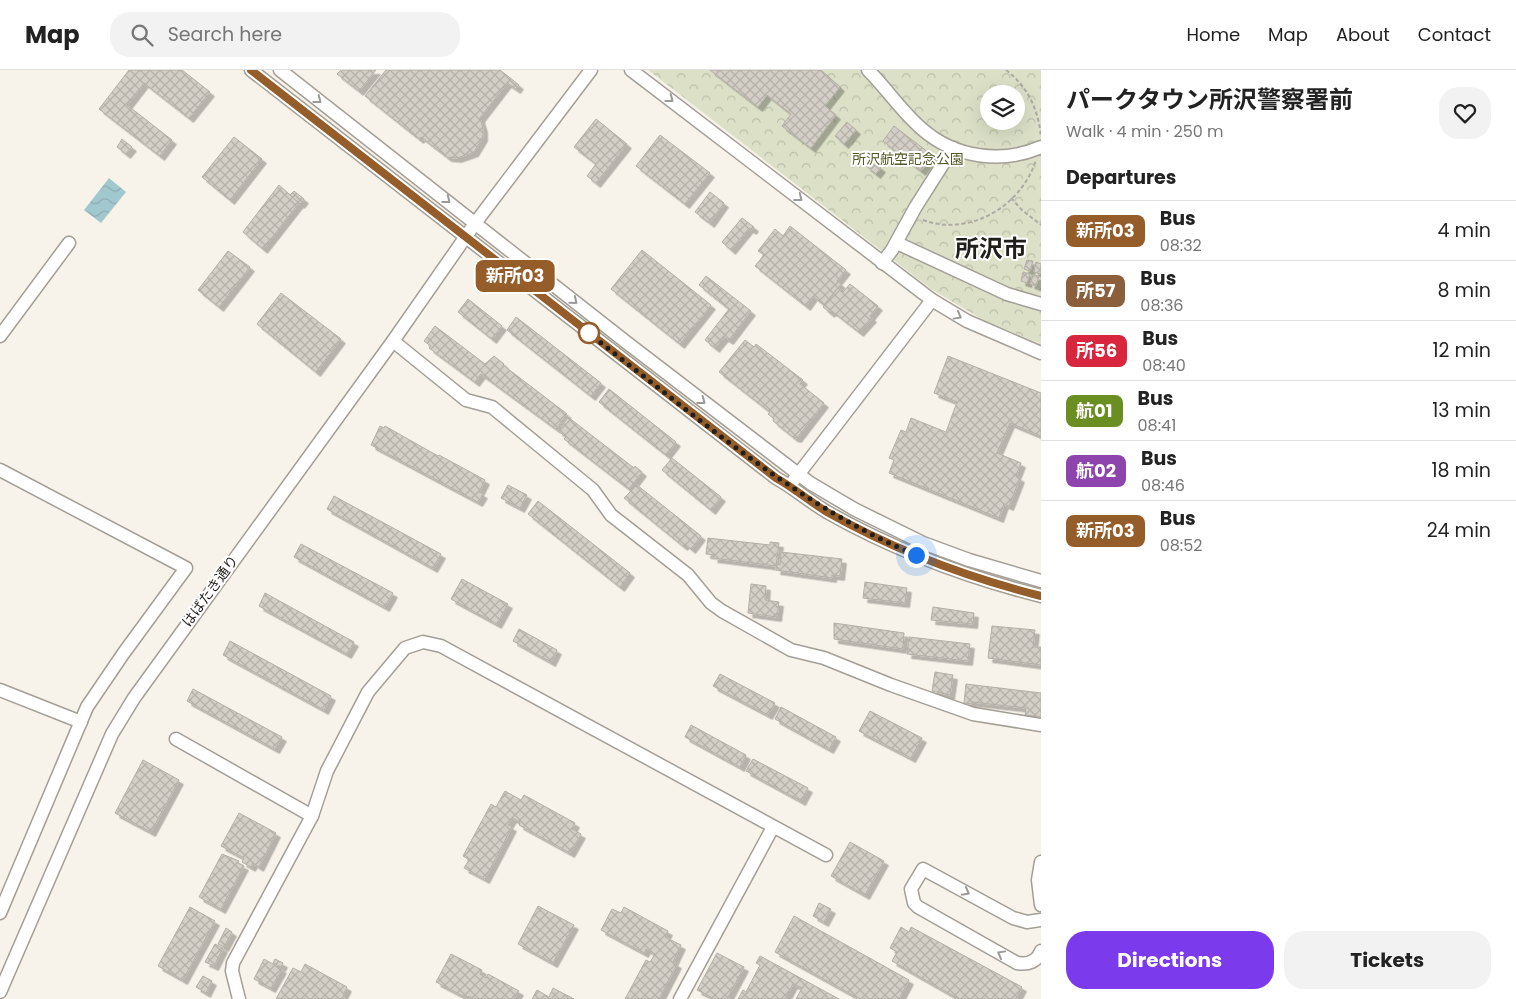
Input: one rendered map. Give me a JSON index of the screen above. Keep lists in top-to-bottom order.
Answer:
{
  "streets": {
    "street": ["はばたき通り"]
  },
  "districts": ["所沢市"],
  "parks": ["所沢航空記念公園"],
  "lines": ["bus line 新所03"],
  "page": {
    "header": "Map",
    "search": "Search here",
    "nav": [
      "Home",
      "Map",
      "About",
      "Contact"
    ],
    "on_map": "新所03",
    "heading": [
      ["パークタウン所沢警察署前", "Walk · 4 min · 250 m"],
      "Departures"
    ],
    "list": [
      {
        "mark": "新所03",
        "name": "Bus",
        "note": "08:32",
        "value": "4 min"
      },
      {
        "mark": "所57",
        "name": "Bus",
        "note": "08:36",
        "value": "8 min"
      },
      {
        "mark": "所56",
        "name": "Bus",
        "note": "08:40",
        "value": "12 min"
      },
      {
        "mark": "航01",
        "name": "Bus",
        "note": "08:41",
        "value": "13 min"
      },
      {
        "mark": "航02",
        "name": "Bus",
        "note": "08:46",
        "value": "18 min"
      },
      {
        "mark": "新所03",
        "name": "Bus",
        "note": "08:52",
        "value": "24 min"
      }
    ],
    "buttons": ["Directions", "Tickets"]
  }
}
